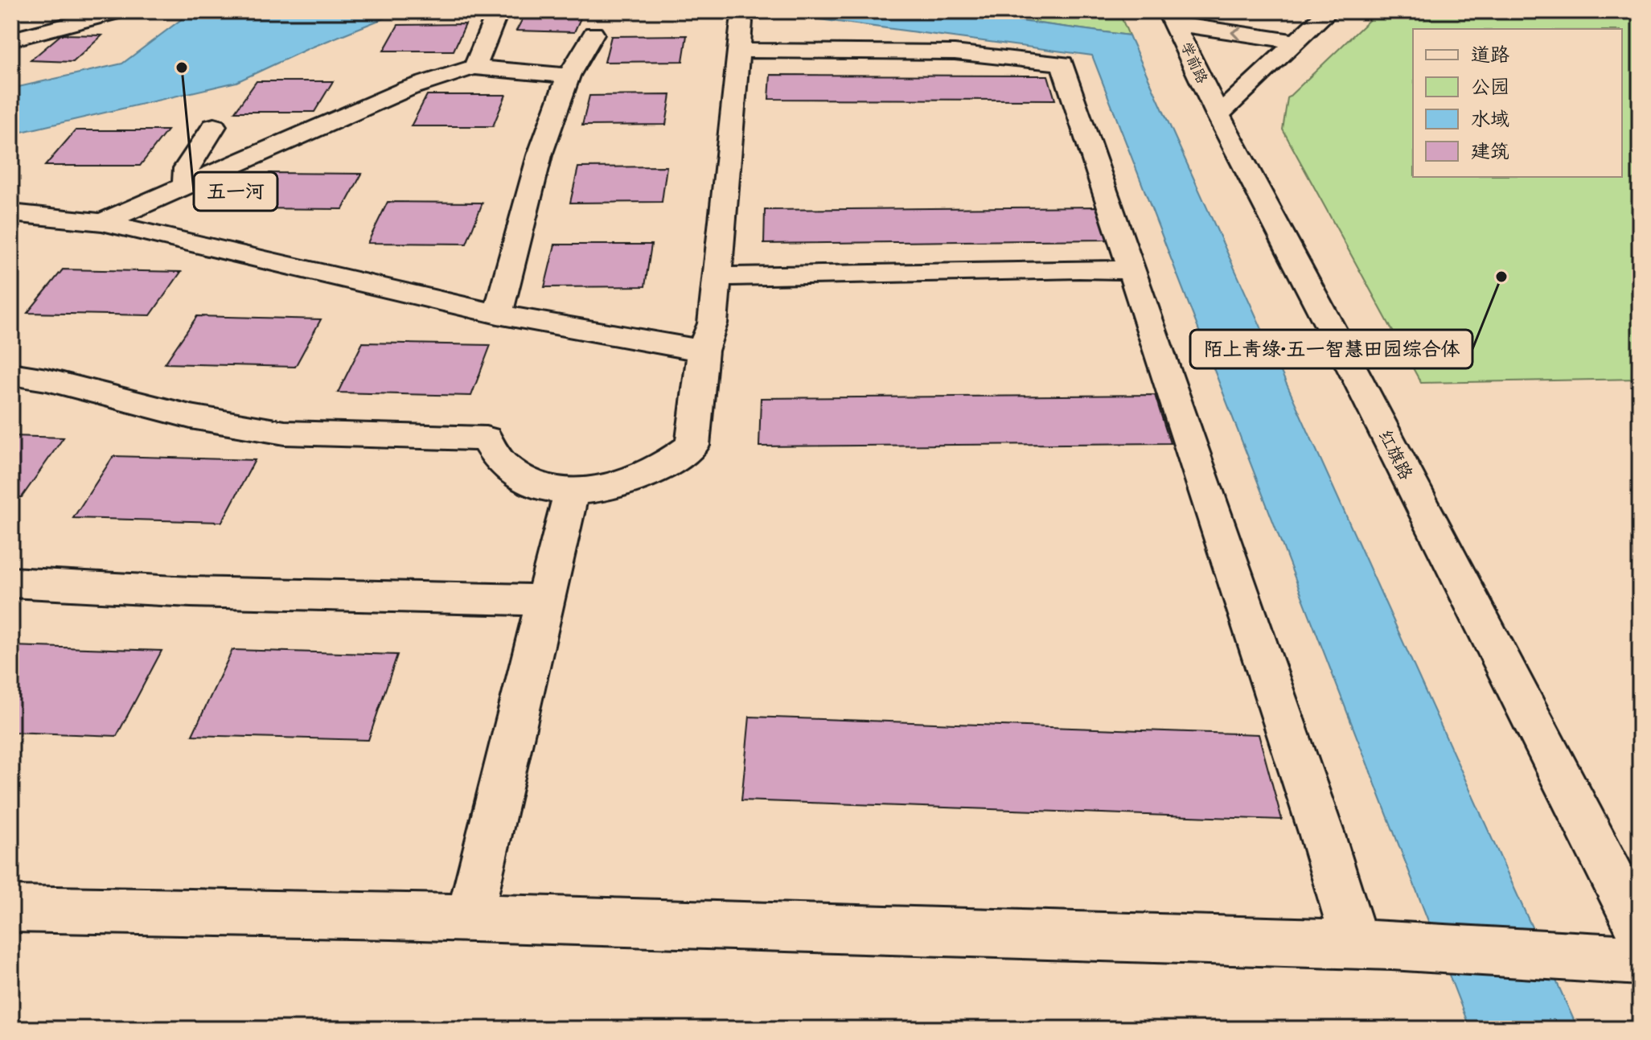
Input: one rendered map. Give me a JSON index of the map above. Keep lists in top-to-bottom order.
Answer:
{
  "streets": {
    "street": ["学前路", "红旗路"]
  },
  "crossings": [
    ["学前路", "红旗路"]
  ],
  "places": ["五一河", "陌上青绿·五一智慧田园综合体"],
  "legend": [
    "道路",
    "公园",
    "水域",
    "建筑"
  ]
}
